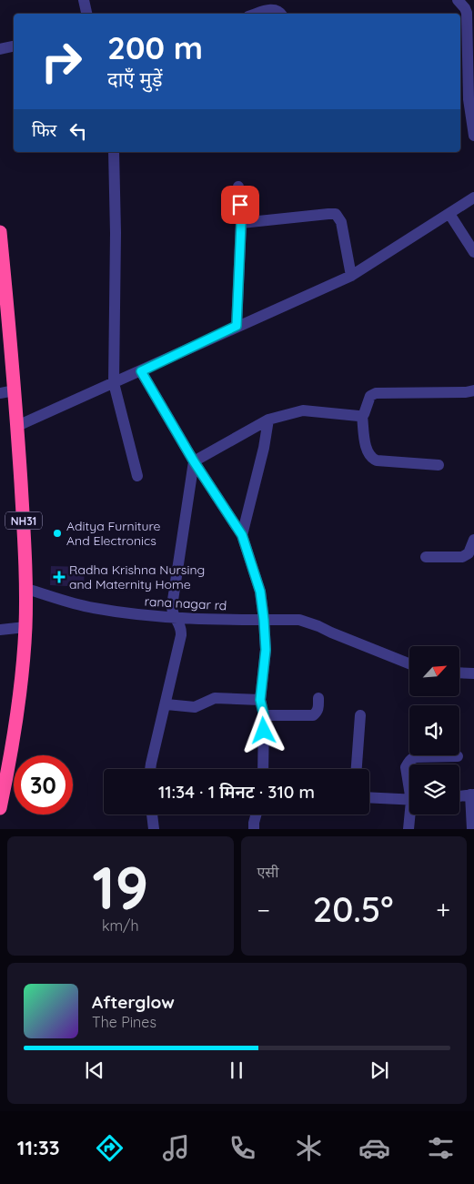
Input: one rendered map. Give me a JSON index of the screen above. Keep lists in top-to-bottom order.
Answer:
{
  "streets": {
    "highway": ["NH31"],
    "street": ["rana nagar rd"]
  },
  "crossings": [
    ["NH31", "rana nagar rd"]
  ],
  "places": {
    "other": ["Aditya Furniture And Electronics"],
    "health": ["Radha Krishna Nursing and Maternity Home"]
  },
  "north": "top right",
  "page": {
    "turn": ["200 m", "दाएँ मुड़ें"],
    "then": "फिर",
    "limit": "30",
    "trip": "11:34 · 1 मिनट · 310 m",
    "tile": [
      ["19", "km/h"],
      "एसी"
    ],
    "heat": ["−", "20.5°", "+"],
    "song": ["Afterglow", "The Pines"],
    "tabs": "11:33"
  }
}
